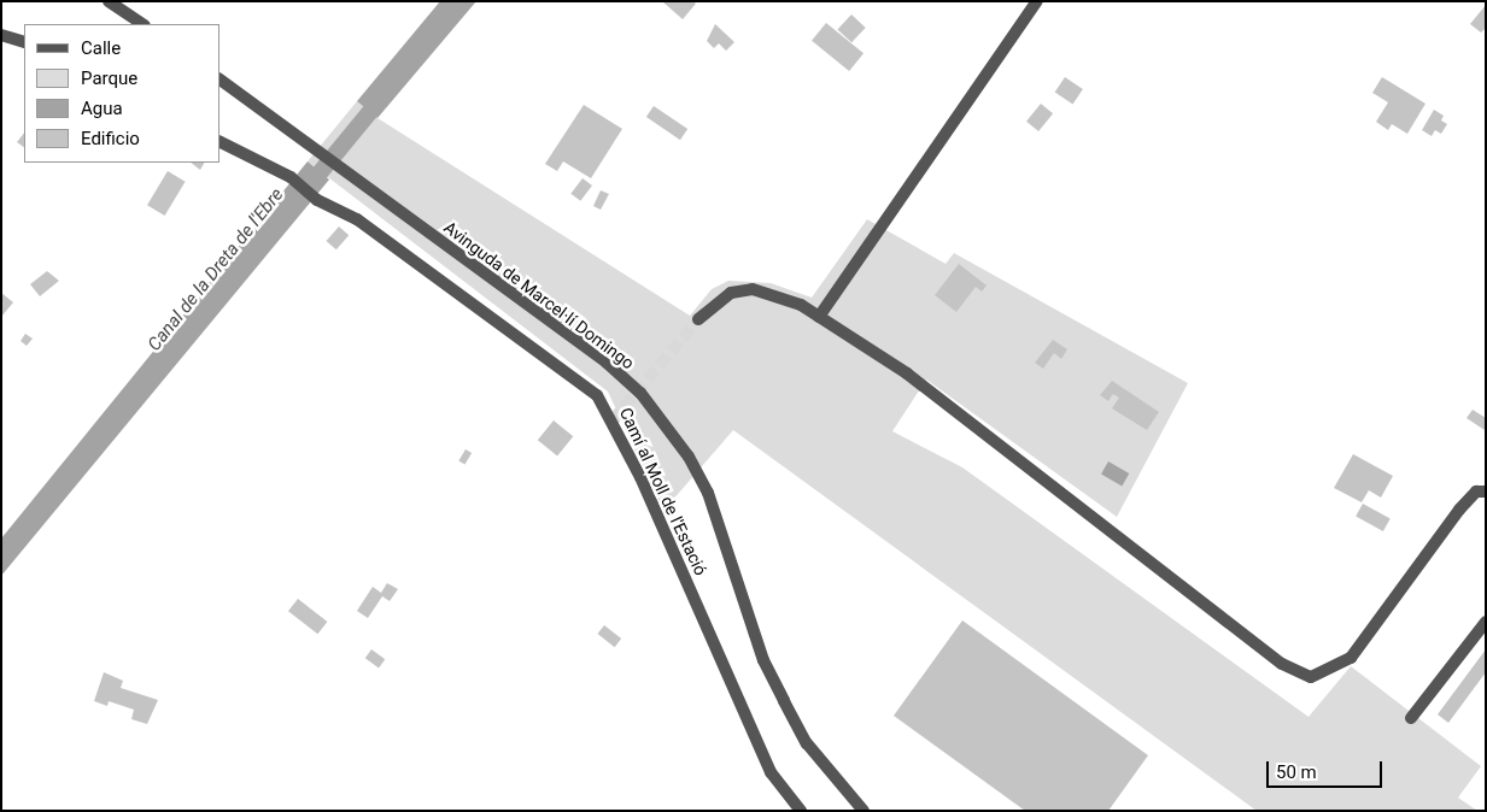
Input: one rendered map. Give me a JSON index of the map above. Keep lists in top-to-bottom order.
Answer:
{
  "streets": {
    "street": ["Avinguda de Marcel·lí Domingo", "Camí al Moll de l'Estació"]
  },
  "water": ["Canal de la Dreta de l'Ebre"],
  "legend": [
    "Calle",
    "Parque",
    "Agua",
    "Edificio"
  ],
  "scale_bar": "50 m"
}
